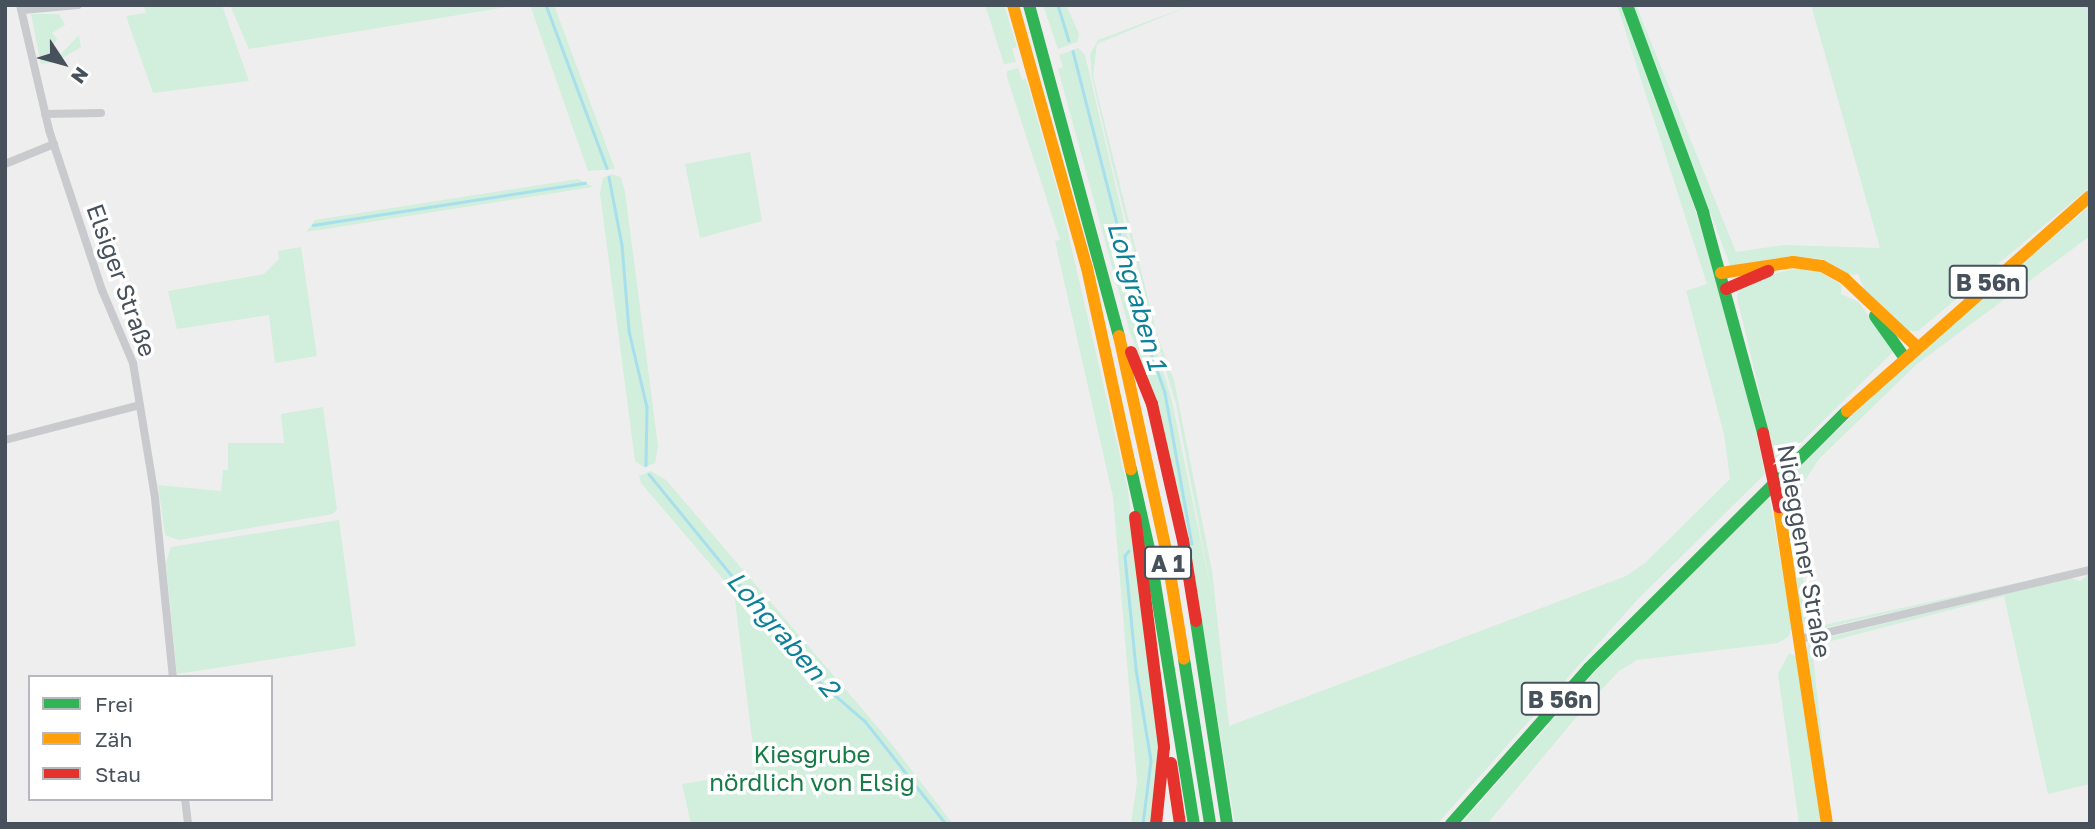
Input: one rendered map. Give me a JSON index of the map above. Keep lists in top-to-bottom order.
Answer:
{
  "streets": {
    "main road": ["B 56n", "Nideggener Straße", "A 1"],
    "street": ["Elsiger Straße"]
  },
  "water": ["Lohgraben 1", "Lohgraben 2"],
  "parks": ["Kiesgrube nördlich von Elsig"],
  "legend": ["Frei", "Zäh", "Stau"],
  "north": "bottom right"
}
